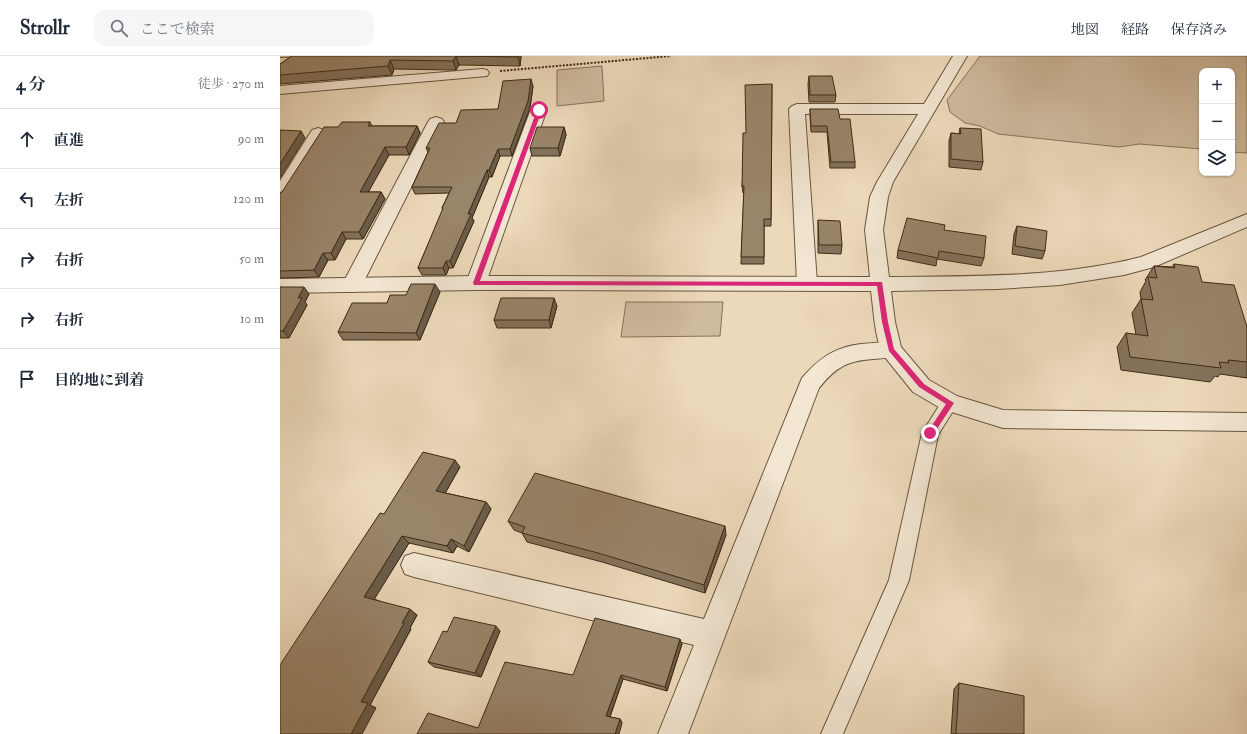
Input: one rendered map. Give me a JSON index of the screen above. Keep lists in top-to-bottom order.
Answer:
{
  "page": {
    "header": "Strollr",
    "search": "ここで検索",
    "nav": ["地図", "経路", "保存済み"],
    "heading": ["4 分", "徒歩 · 270 m"],
    "map_buttons": ["+", "−"],
    "list": [
      ["直進", "90 m"],
      ["左折", "120 m"],
      ["右折", "50 m"],
      ["右折", "10 m"],
      "目的地に到着"
    ]
  }
}
